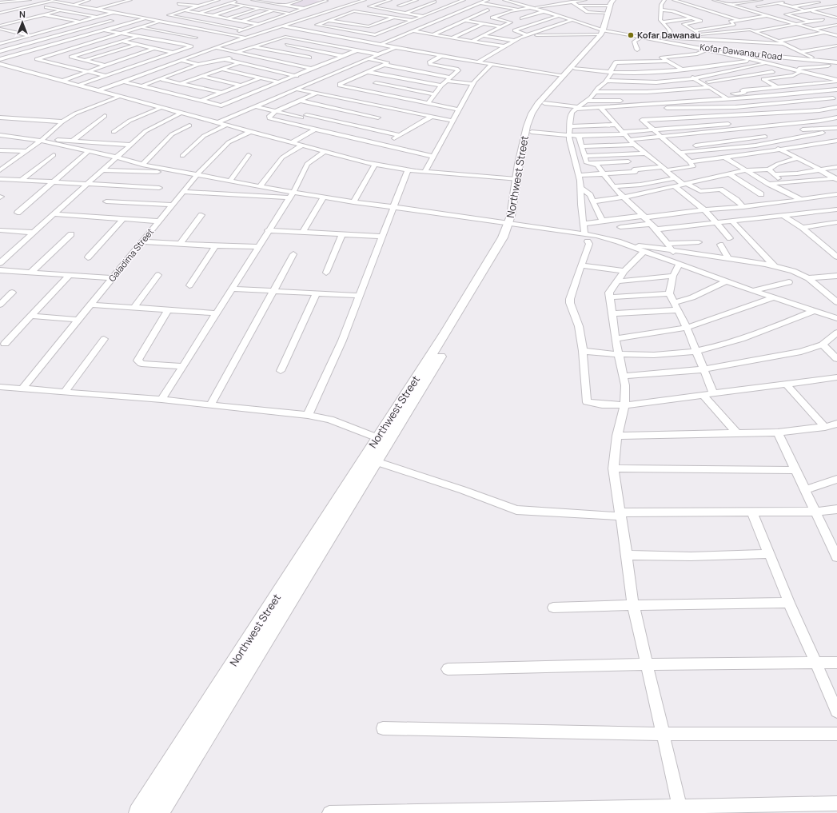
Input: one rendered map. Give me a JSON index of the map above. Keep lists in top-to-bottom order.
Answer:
{
  "streets": {
    "main road": ["Northwest Street"],
    "street": ["Kofar Dawanau Road", "Galadima Street"]
  },
  "crossings": [
    ["Kofar Dawanau Road", "Northwest Street"]
  ],
  "places": ["Kofar Dawanau"],
  "north": "top"
}
